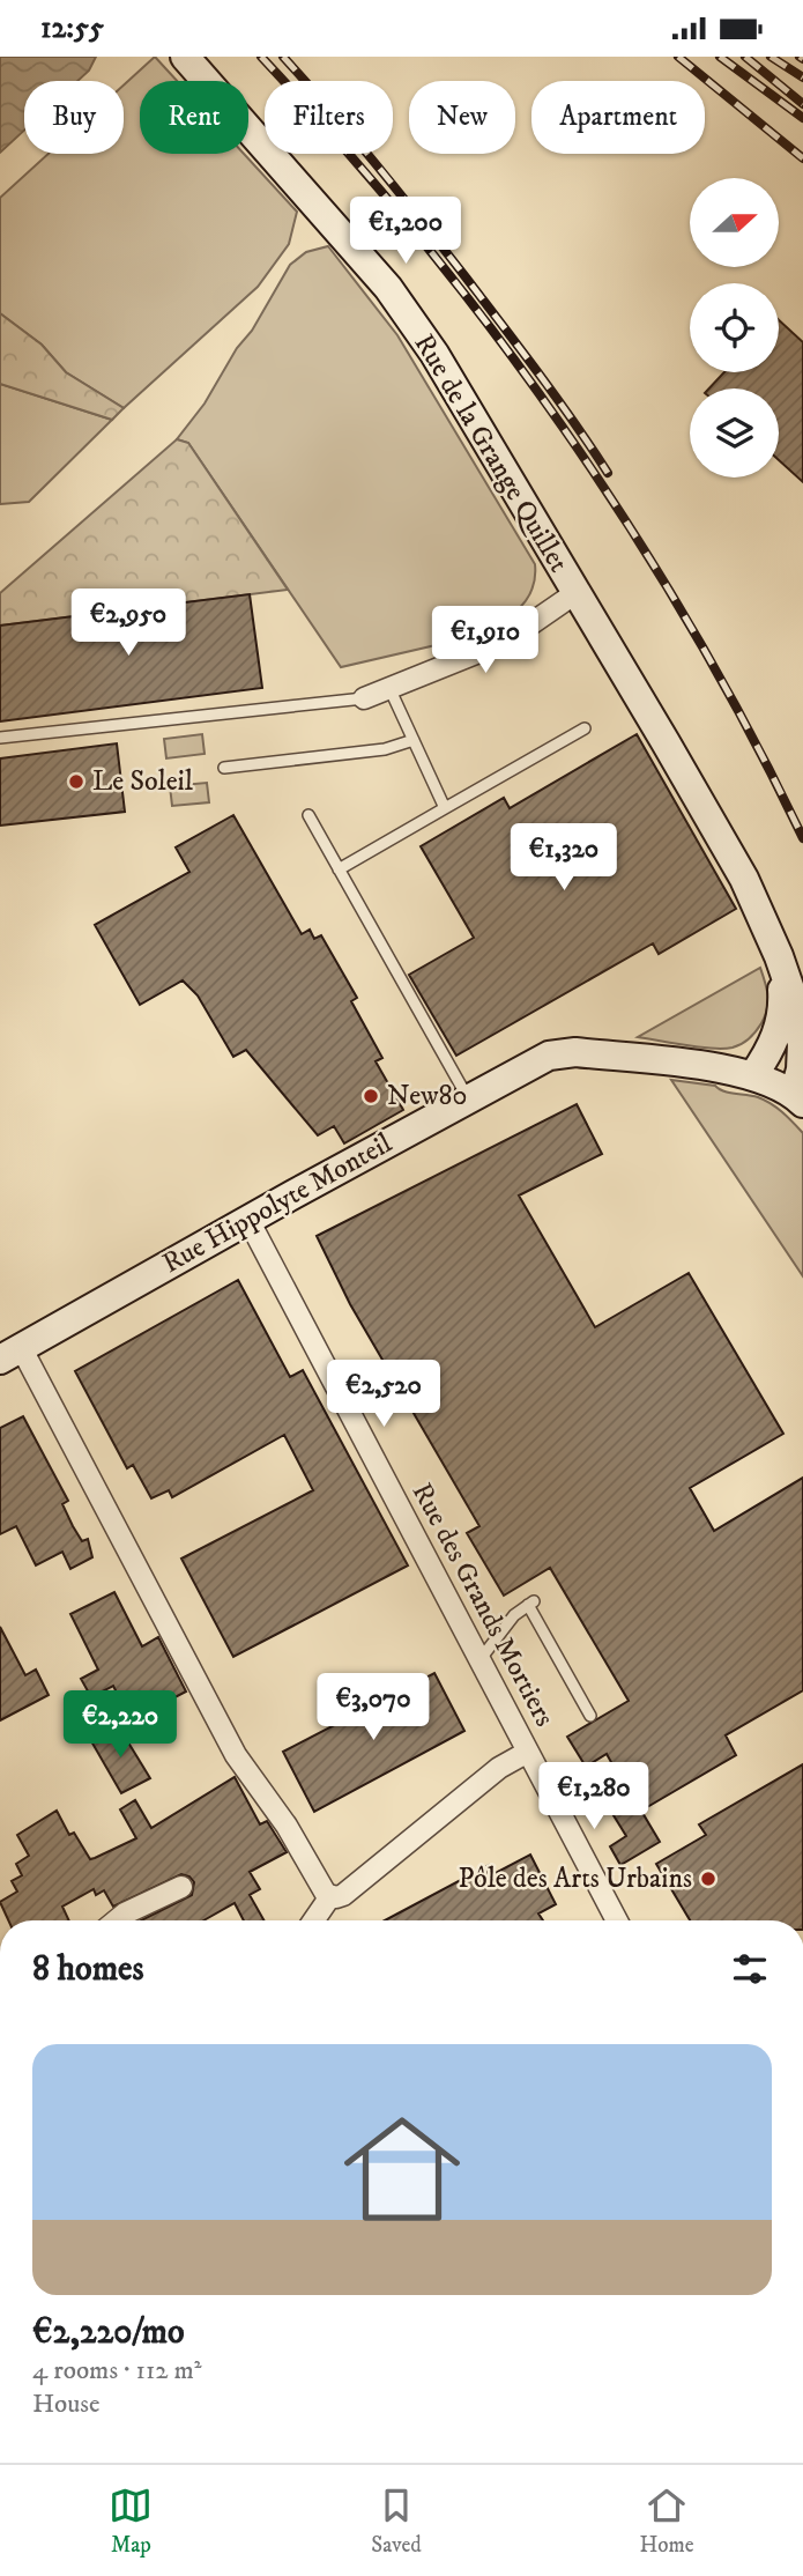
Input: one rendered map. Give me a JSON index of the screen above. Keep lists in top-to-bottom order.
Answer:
{
  "streets": {
    "street": ["Rue de la Grange Quillet", "Rue Hippolyte Monteil", "Rue des Grands Mortiers"]
  },
  "crossings": [
    ["Rue de la Grange Quillet", "Rue Hippolyte Monteil"],
    ["Rue Hippolyte Monteil", "Rue des Grands Mortiers"]
  ],
  "places": ["Le Soleil", "New80", "Pôle des Arts Urbains"],
  "north": "right",
  "page": {
    "status": "12:55",
    "chip": [
      "Buy",
      "Rent",
      "Filters",
      "New",
      "Apartment"
    ],
    "price": [
      "€1,200",
      "€2,950",
      "€1,910",
      "€1,320",
      "€2,520",
      "€3,070",
      "€2,220",
      "€1,280"
    ],
    "heading": "8 homes",
    "list": [
      {
        "name": "€2,220/mo",
        "note": "4 rooms · 112 m² · House"
      }
    ],
    "tabs": ["Map", "Saved", "Home"]
  }
}
